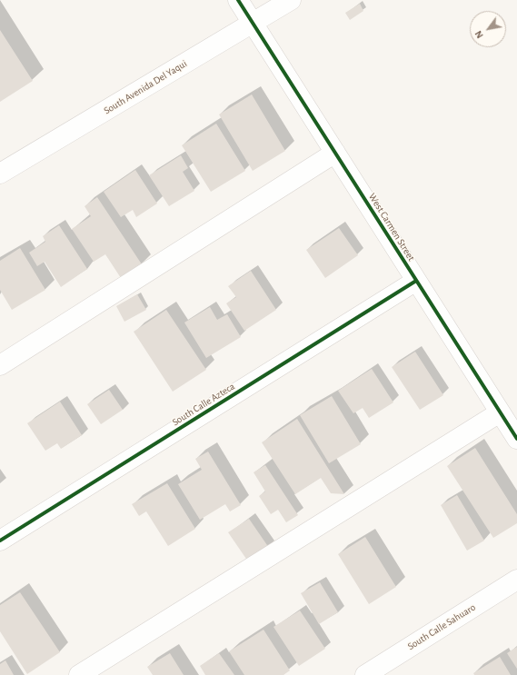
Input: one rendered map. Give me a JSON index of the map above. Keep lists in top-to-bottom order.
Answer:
{
  "streets": {
    "street": [
      "South Avenida Del Yaqui",
      "West Carmen Street",
      "South Calle Azteca",
      "South Calle Sahuaro"
    ]
  },
  "crossings": [
    ["South Avenida Del Yaqui", "West Carmen Street"],
    ["West Carmen Street", "South Calle Azteca"]
  ],
  "north": "bottom left"
}
